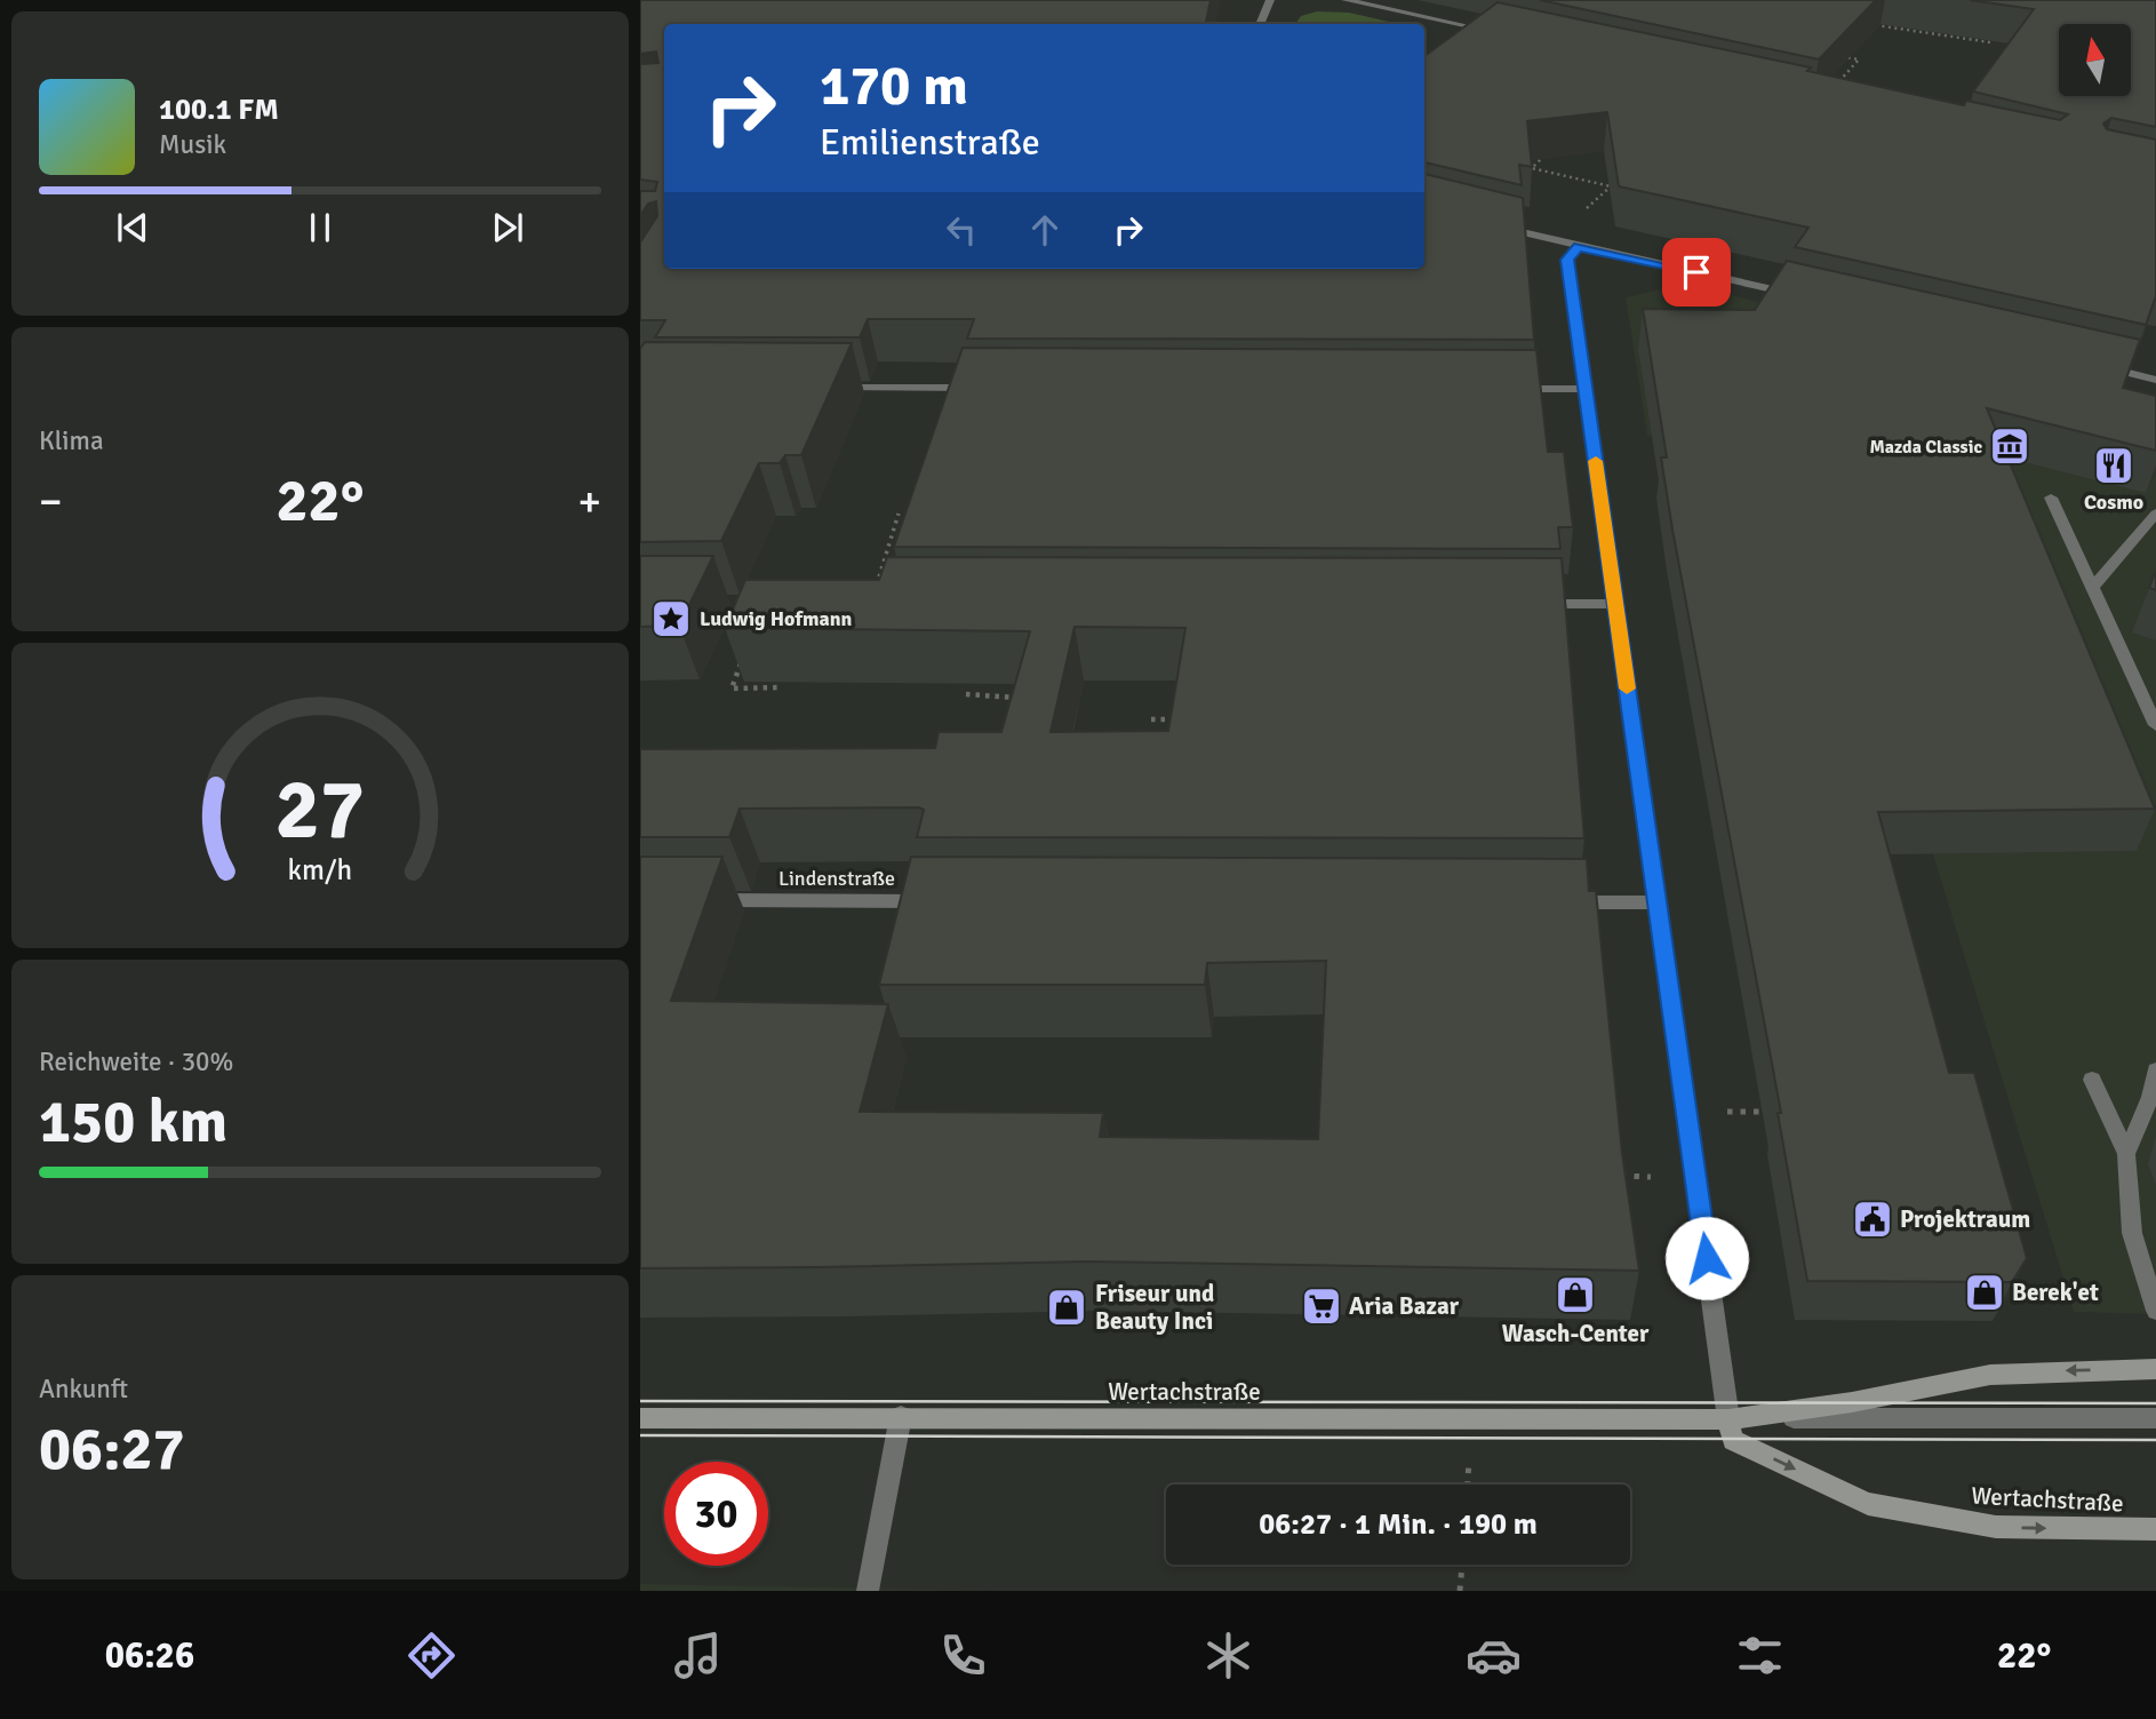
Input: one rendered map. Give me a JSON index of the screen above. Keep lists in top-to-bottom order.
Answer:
{
  "streets": {
    "street": ["Lindenstraße", "Wertachstraße"]
  },
  "places": {
    "museum": ["Mazda Classic"],
    "restaurant": ["Cosmo"],
    "place": ["Ludwig Hofmann"],
    "public building": ["Projektraum"],
    "shop": ["Berek'et", "Wasch-Center", "Friseur und Beauty Inci"],
    "supermarket": ["Aria Bazar"]
  },
  "north": "top",
  "page": {
    "turn": ["170 m", "Emilienstraße"],
    "song": ["100.1 FM", "Musik"],
    "tile": [
      "Klima",
      ["Reichweite · 30%", "150 km"],
      ["Ankunft", "06:27"]
    ],
    "heat": ["−", "22°", "+"],
    "limit": "30",
    "trip": "06:27 · 1 Min. · 190 m",
    "tabs": ["06:26", "22°"],
    "gauge": ["27", "km/h"]
  }
}
